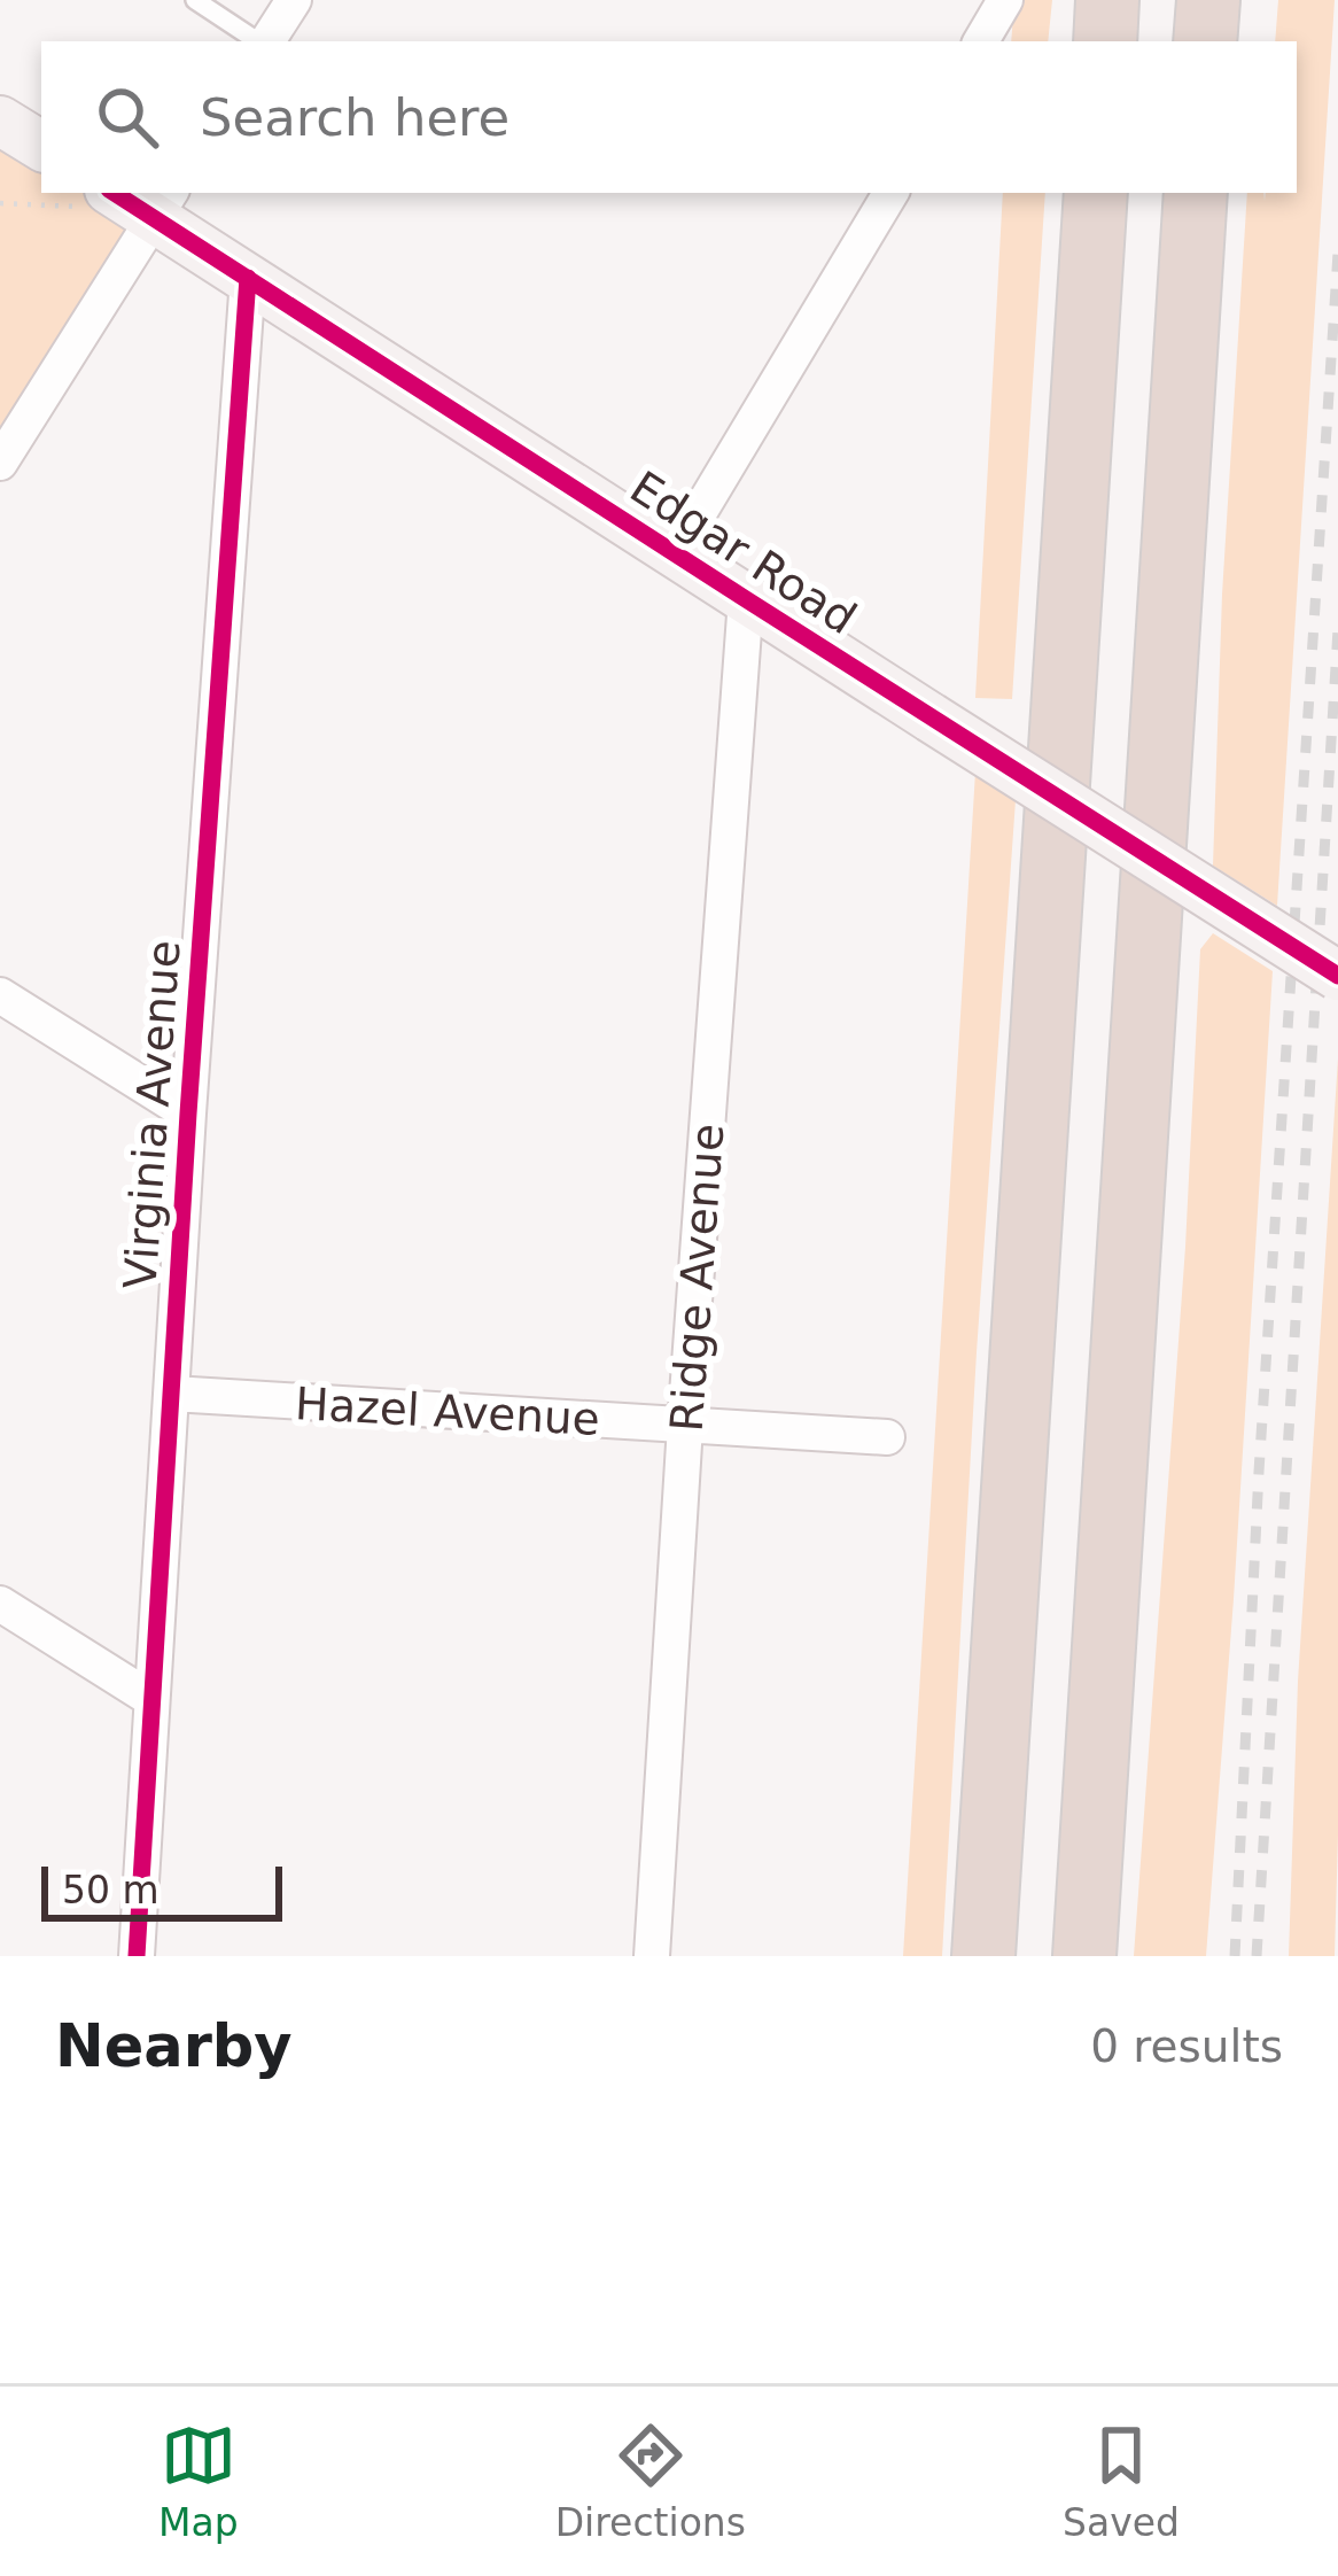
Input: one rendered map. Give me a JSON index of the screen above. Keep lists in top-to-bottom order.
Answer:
{
  "streets": {
    "street": [
      "Edgar Road",
      "Virginia Avenue",
      "Ridge Avenue",
      "Hazel Avenue"
    ]
  },
  "crossings": [
    ["Edgar Road", "Virginia Avenue"],
    ["Edgar Road", "Ridge Avenue"],
    ["Virginia Avenue", "Hazel Avenue"],
    ["Ridge Avenue", "Hazel Avenue"]
  ],
  "scale_bar": "50 m",
  "page": {
    "search": "Search here",
    "scale": "50 m",
    "heading": ["Nearby", "0 results"],
    "nav": ["Map", "Directions", "Saved"]
  }
}
